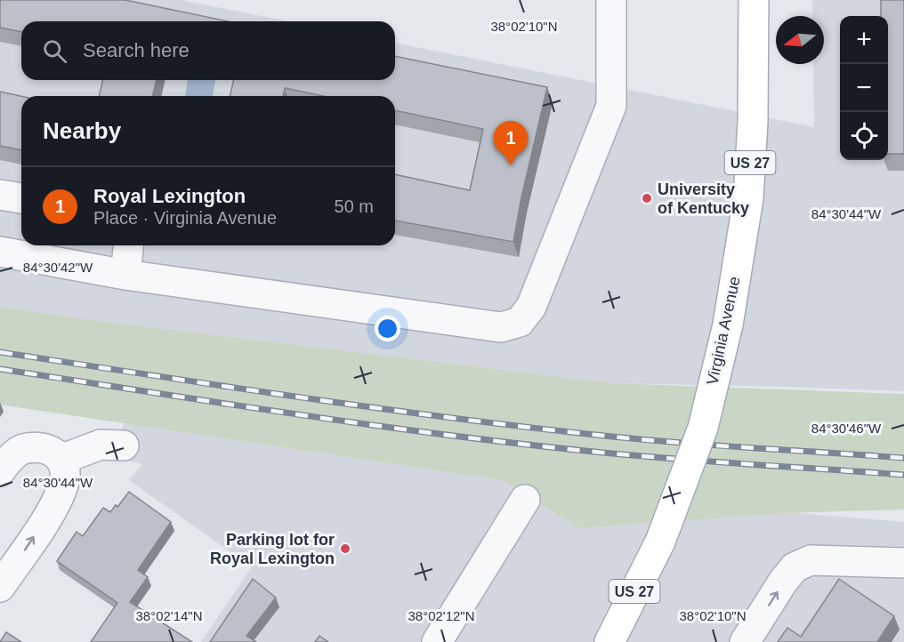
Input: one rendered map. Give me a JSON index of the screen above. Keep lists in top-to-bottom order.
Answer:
{
  "streets": {
    "main road": ["US 27", "Virginia Avenue"]
  },
  "places": ["University of Kentucky", "Parking lot for Royal Lexington"],
  "north": "left",
  "page": {
    "map_buttons": ["+", "−"],
    "search": "Search here",
    "heading": "Nearby",
    "pins": "1",
    "list": [
      {
        "mark": "1",
        "name": "Royal Lexington",
        "note": "Place · Virginia Avenue",
        "value": "50 m"
      }
    ]
  },
  "coordinates": [
    "38°02'10\"N",
    "84°30'44\"W",
    "84°30'42\"W",
    "84°30'46\"W",
    "38°02'14\"N",
    "38°02'12\"N"
  ]
}
